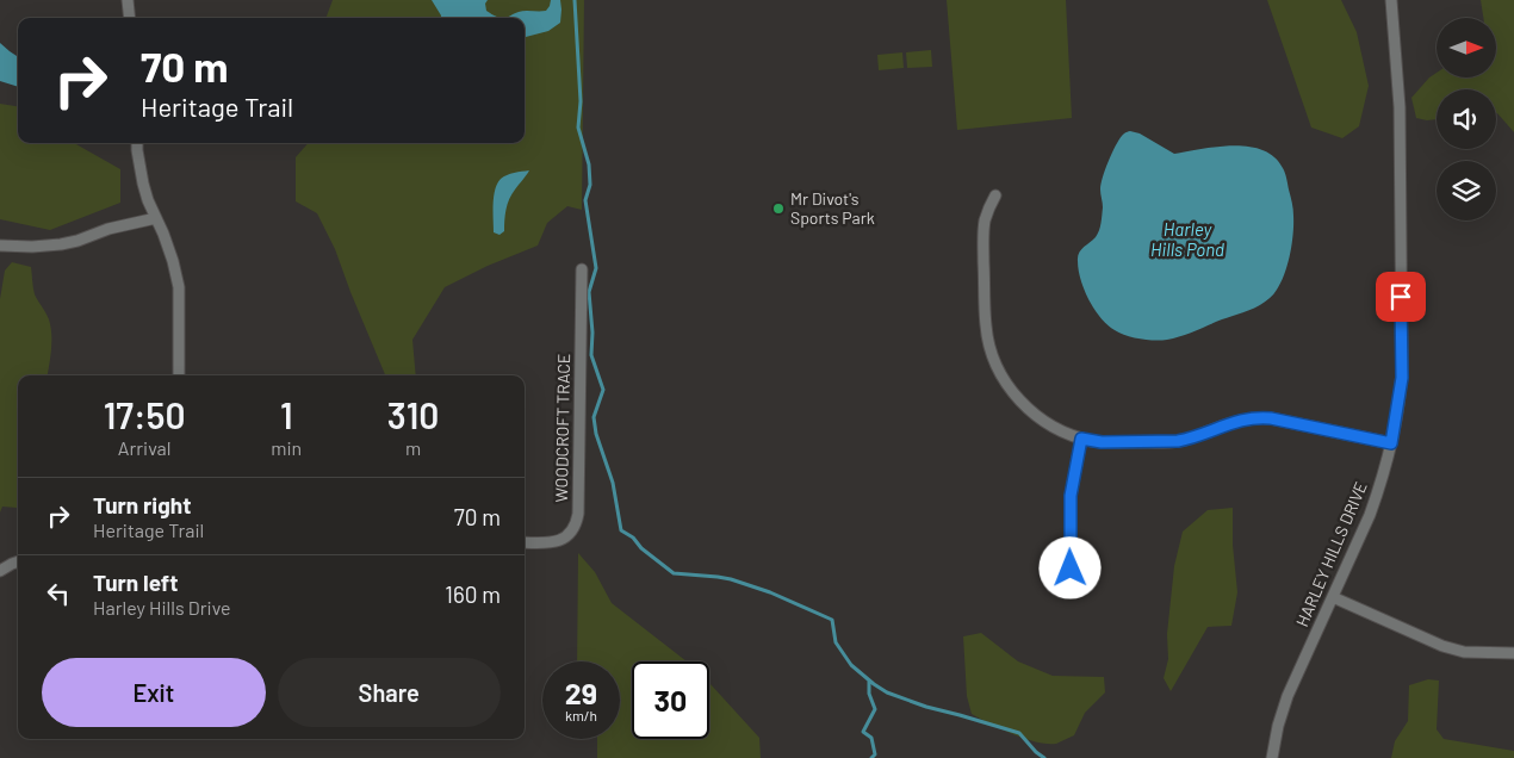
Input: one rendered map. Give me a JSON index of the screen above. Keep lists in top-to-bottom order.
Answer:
{
  "streets": {
    "street": ["WOODCROFT TRACE", "HARLEY HILLS DRIVE"]
  },
  "water": ["Harley Hills Pond"],
  "places": ["Mr Divot's Sports Park"],
  "north": "right",
  "page": {
    "turn": ["70 m", "Heritage Trail"],
    "eta": [
      "17:50",
      "Arrival",
      "1",
      "min",
      "310",
      "m"
    ],
    "list": [
      {
        "name": "Turn right",
        "note": "Heritage Trail",
        "value": "70 m"
      },
      {
        "name": "Turn left",
        "note": "Harley Hills Drive",
        "value": "160 m"
      }
    ],
    "buttons": ["Exit", "Share"],
    "speed": "29 km/h",
    "limit": "30"
  }
}
